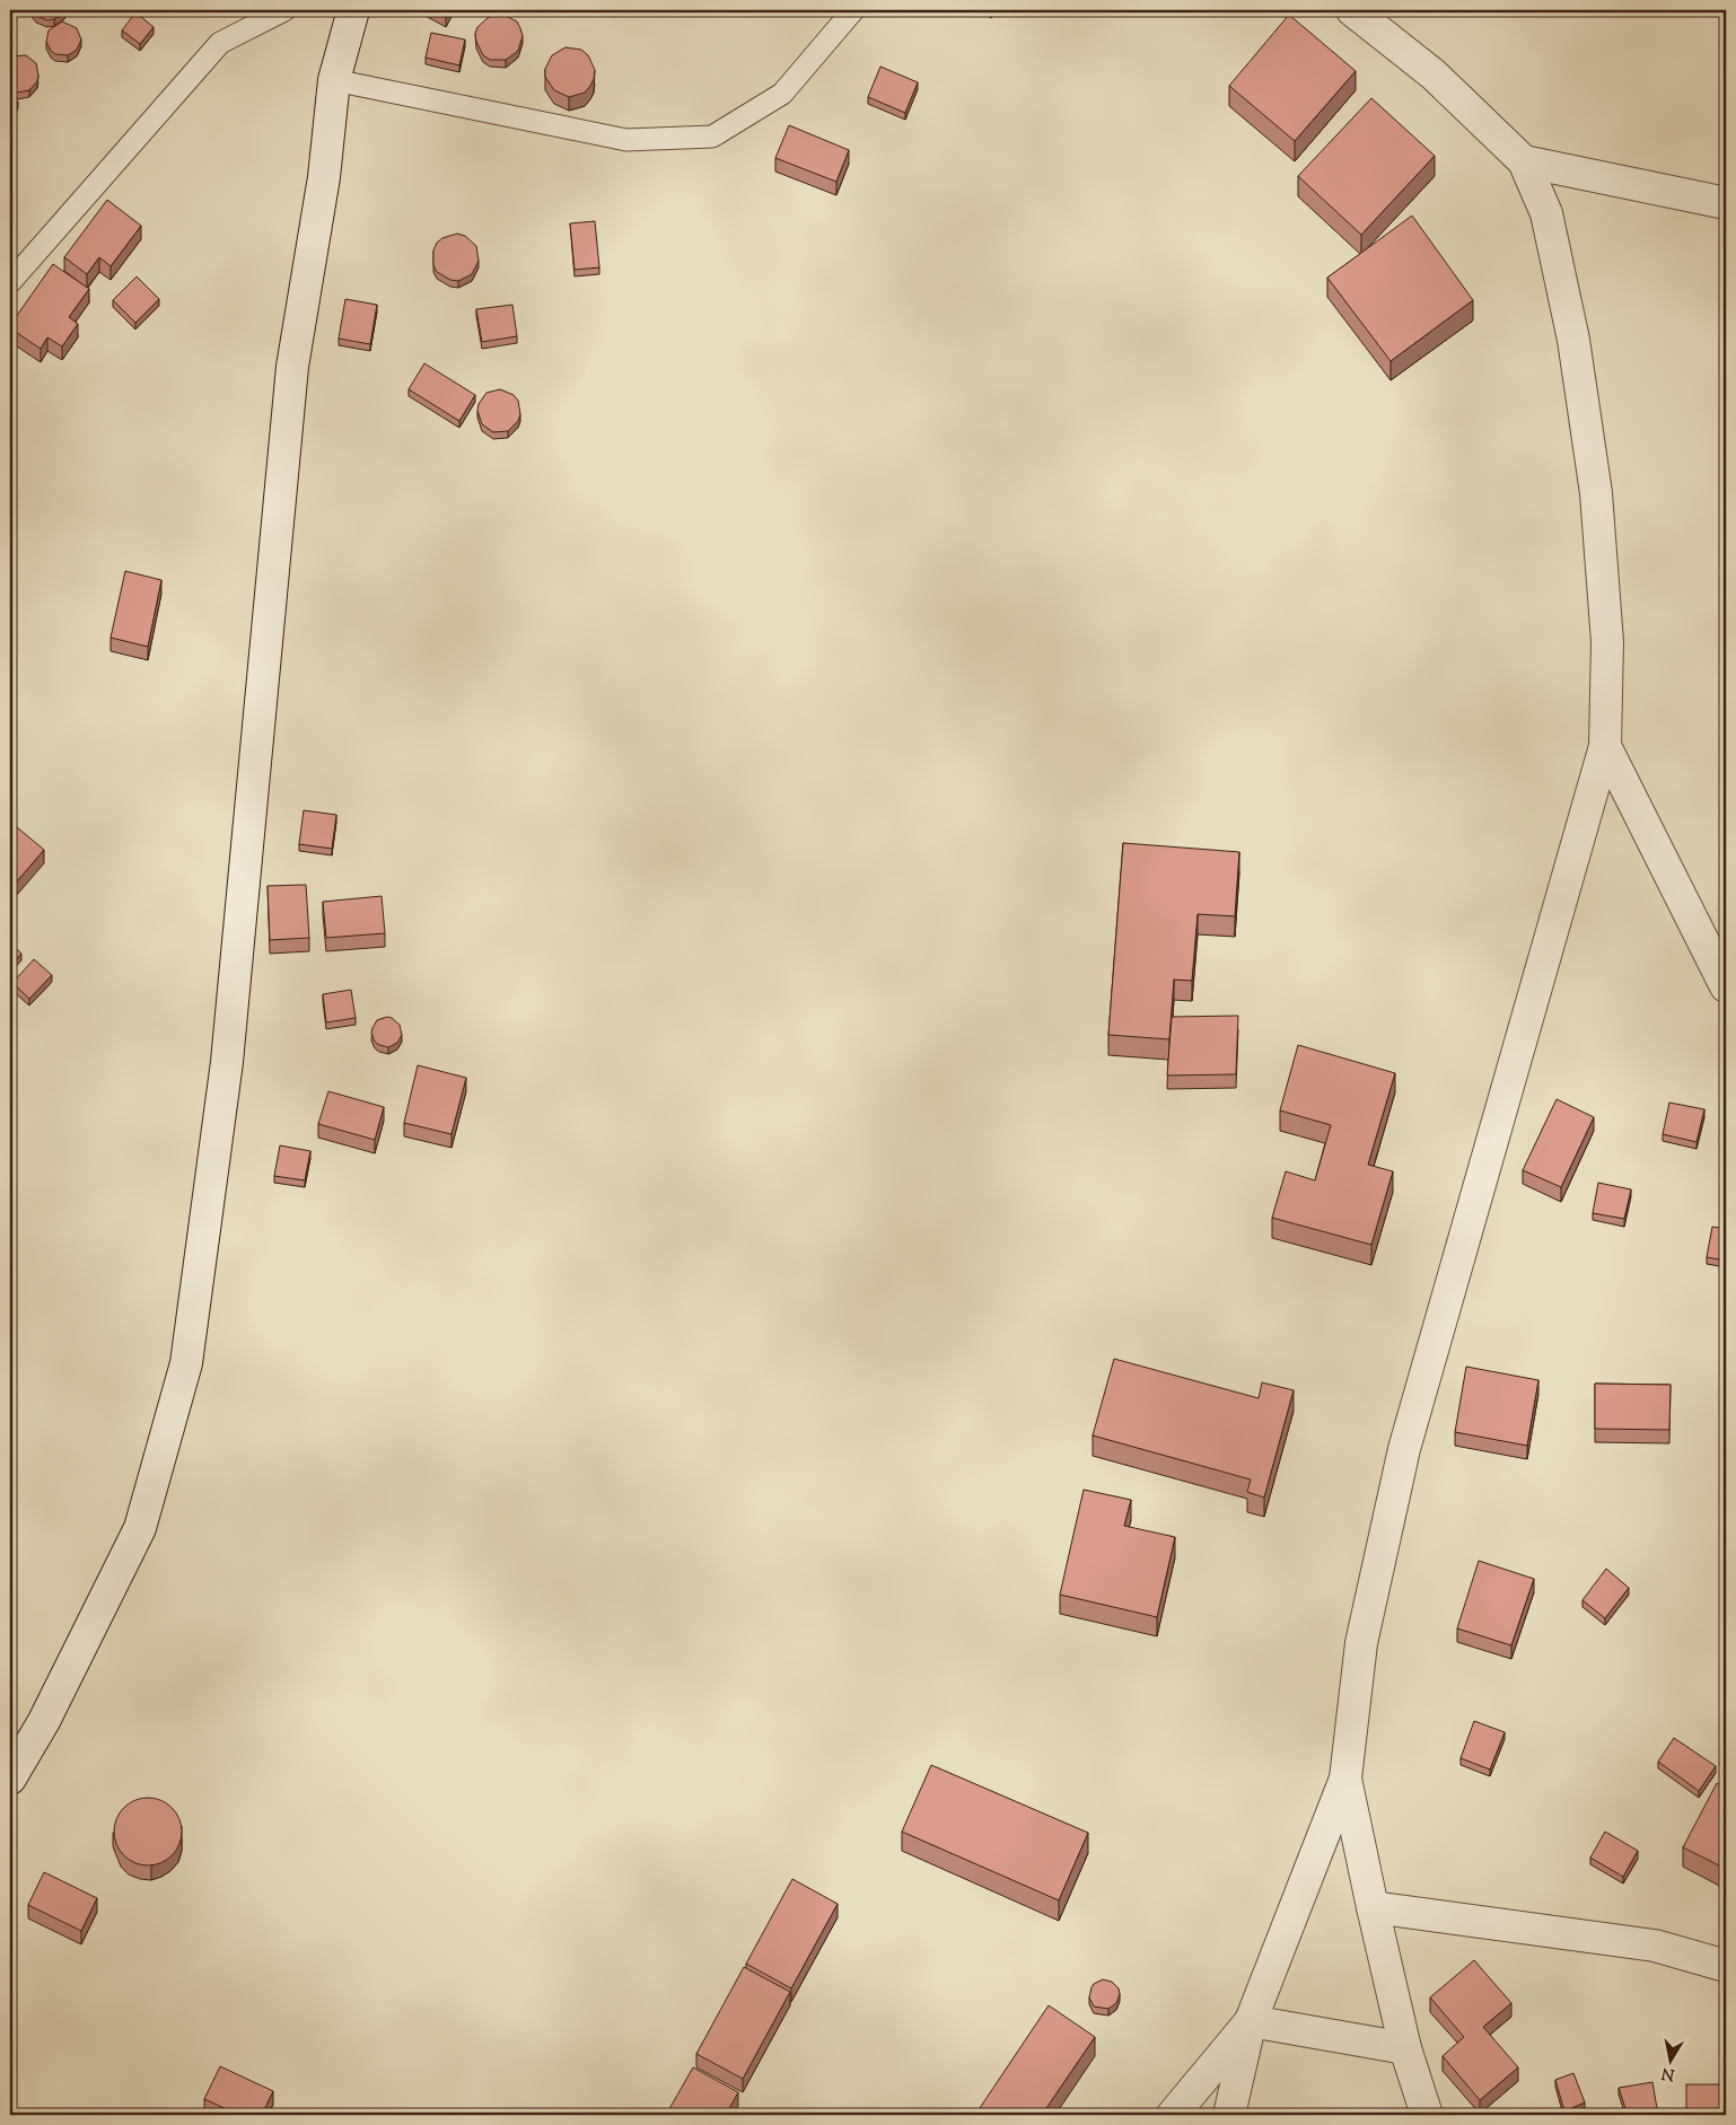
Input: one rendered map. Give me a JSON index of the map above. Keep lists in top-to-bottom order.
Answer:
{
  "north": "bottom"
}
